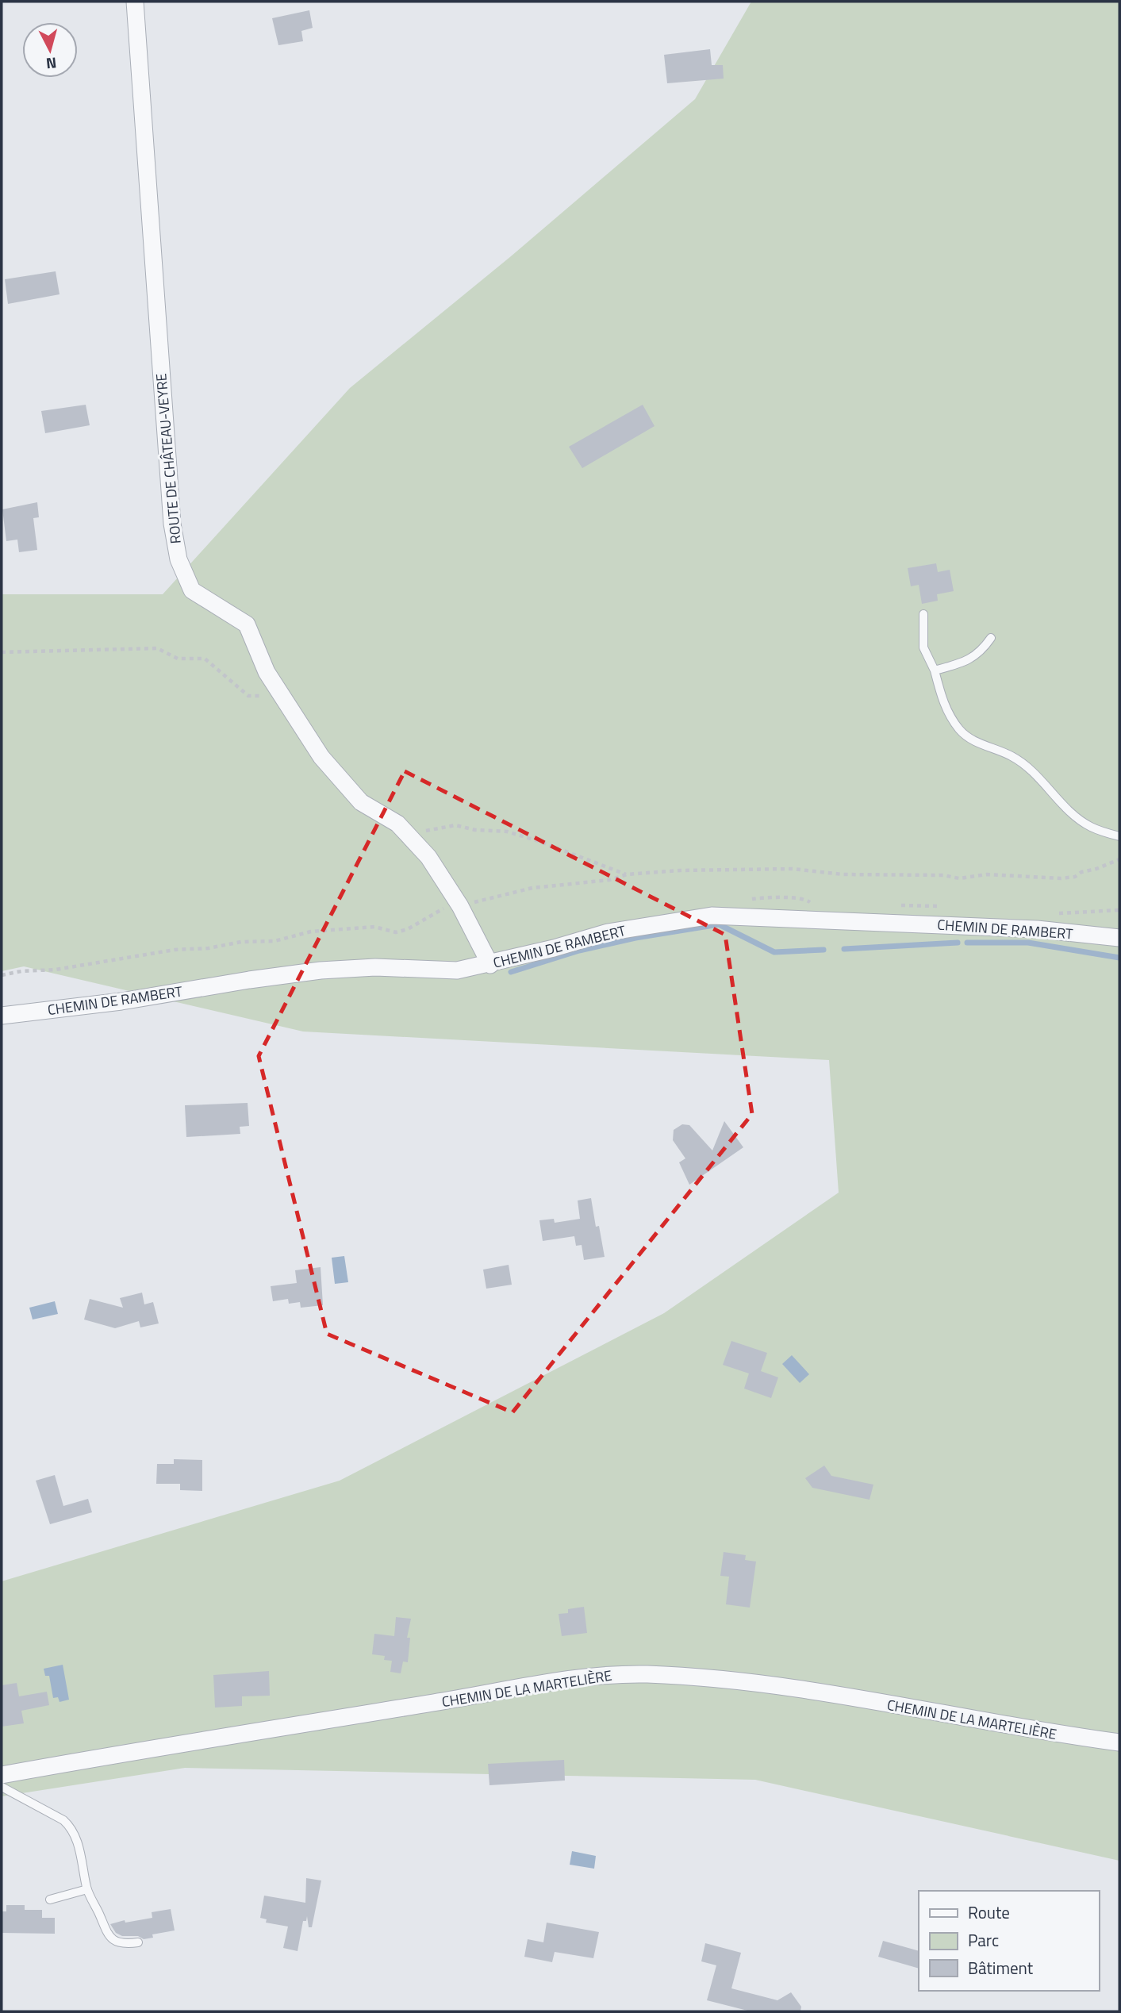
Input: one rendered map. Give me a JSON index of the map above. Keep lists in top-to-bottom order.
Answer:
{
  "streets": {
    "street": ["ROUTE DE CHÂTEAU-VEYRE", "CHEMIN DE RAMBERT", "CHEMIN DE LA MARTELIÈRE"]
  },
  "crossings": [
    ["ROUTE DE CHÂTEAU-VEYRE", "CHEMIN DE RAMBERT"]
  ],
  "legend": ["Route", "Parc", "Bâtiment"],
  "north": "bottom"
}
